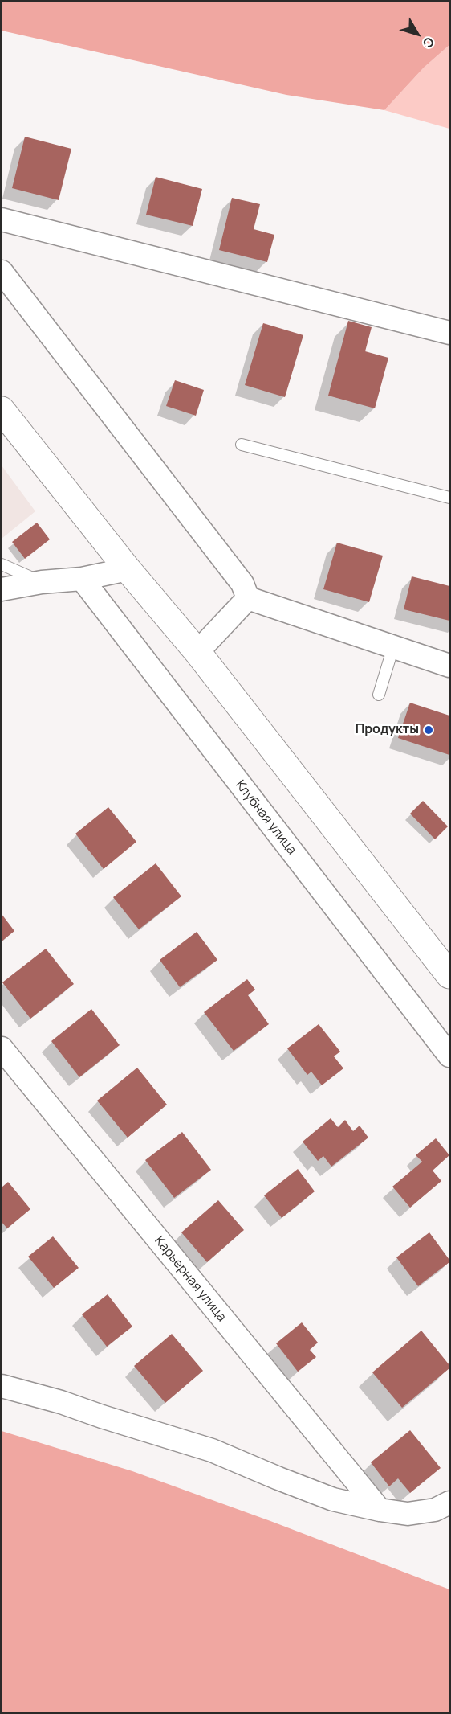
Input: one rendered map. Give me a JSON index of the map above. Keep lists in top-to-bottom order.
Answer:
{
  "streets": {
    "street": ["Клубная улица", "Карьерная улица"]
  },
  "places": ["Продукты"],
  "north": "bottom right"
}
